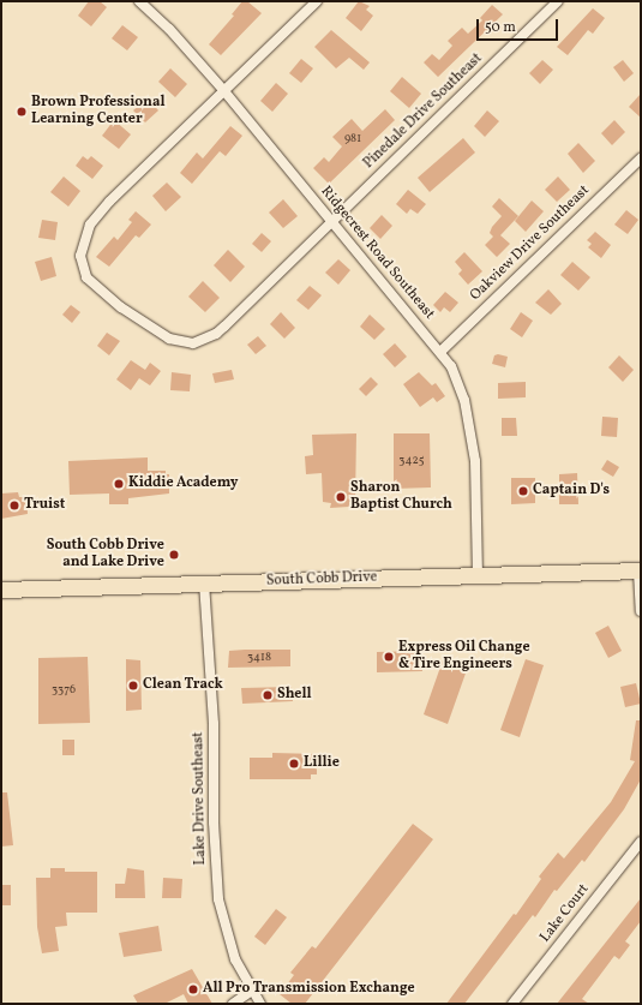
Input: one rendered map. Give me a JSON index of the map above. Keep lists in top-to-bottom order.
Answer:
{
  "streets": {
    "main road": ["South Cobb Drive"],
    "street": [
      "Pinedale Drive Southeast",
      "Oakview Drive Southeast",
      "Ridgecrest Road Southeast",
      "Lake Drive Southeast",
      "Lake Court"
    ]
  },
  "crossings": [
    ["Pinedale Drive Southeast", "Ridgecrest Road Southeast"],
    ["Oakview Drive Southeast", "Ridgecrest Road Southeast"],
    ["Ridgecrest Road Southeast", "South Cobb Drive"],
    ["South Cobb Drive", "Lake Drive Southeast"]
  ],
  "places": [
    "Brown Professional Learning Center",
    "Kiddie Academy",
    "Captain D's",
    "Sharon Baptist Church",
    "Truist",
    "South Cobb Drive and Lake Drive",
    "Express Oil Change & Tire Engineers",
    "Clean Track",
    "Shell",
    "Lillie",
    "All Pro Transmission Exchange"
  ],
  "house_numbers": [
    "981",
    "3425",
    "3418",
    "3376"
  ],
  "scale_bar": "50 m"
}
